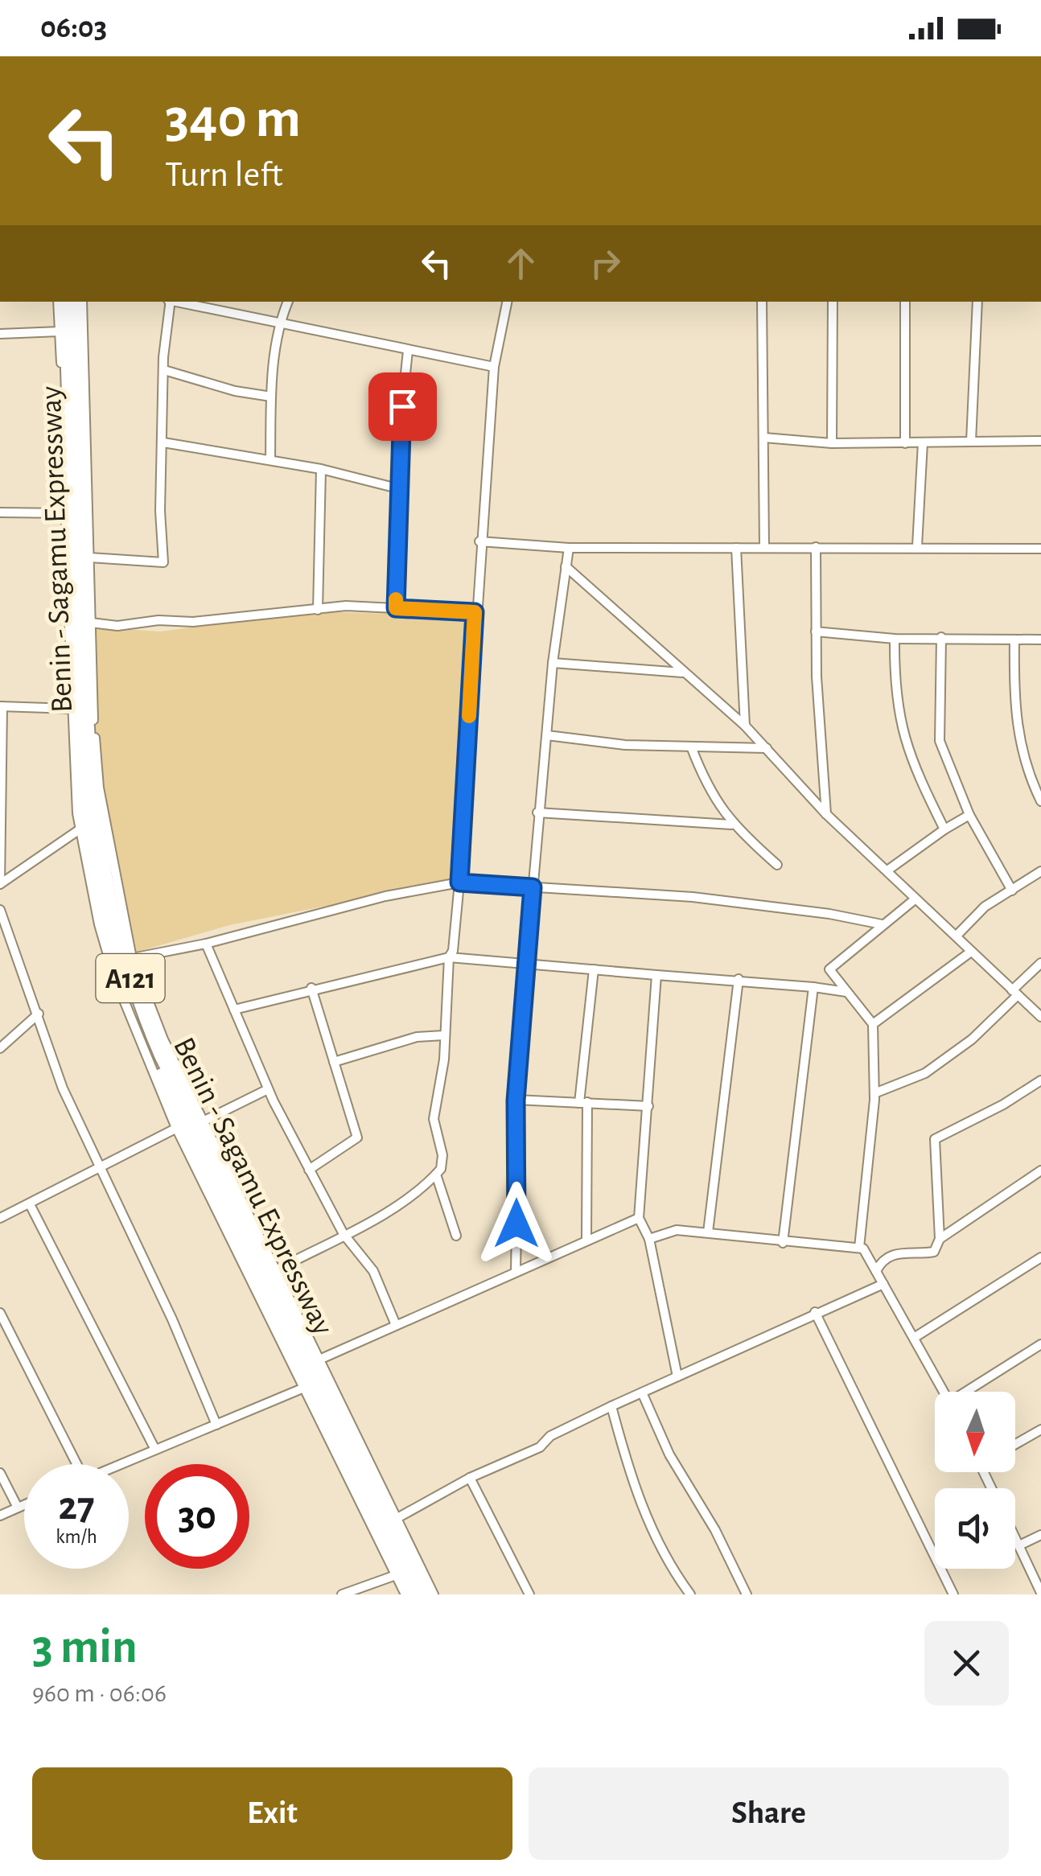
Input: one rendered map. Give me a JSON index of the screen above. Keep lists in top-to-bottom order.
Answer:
{
  "streets": {
    "highway": ["Benin - Sagamu Expressway", "A121"]
  },
  "crossings": [
    ["Benin - Sagamu Expressway", "A121"]
  ],
  "north": "bottom",
  "page": {
    "status": "06:03",
    "turn": ["340 m", "Turn left"],
    "speed": "27 km/h",
    "limit": "30",
    "heading": ["3 min", "960 m · 06:06"],
    "buttons": ["Exit", "Share"]
  }
}
